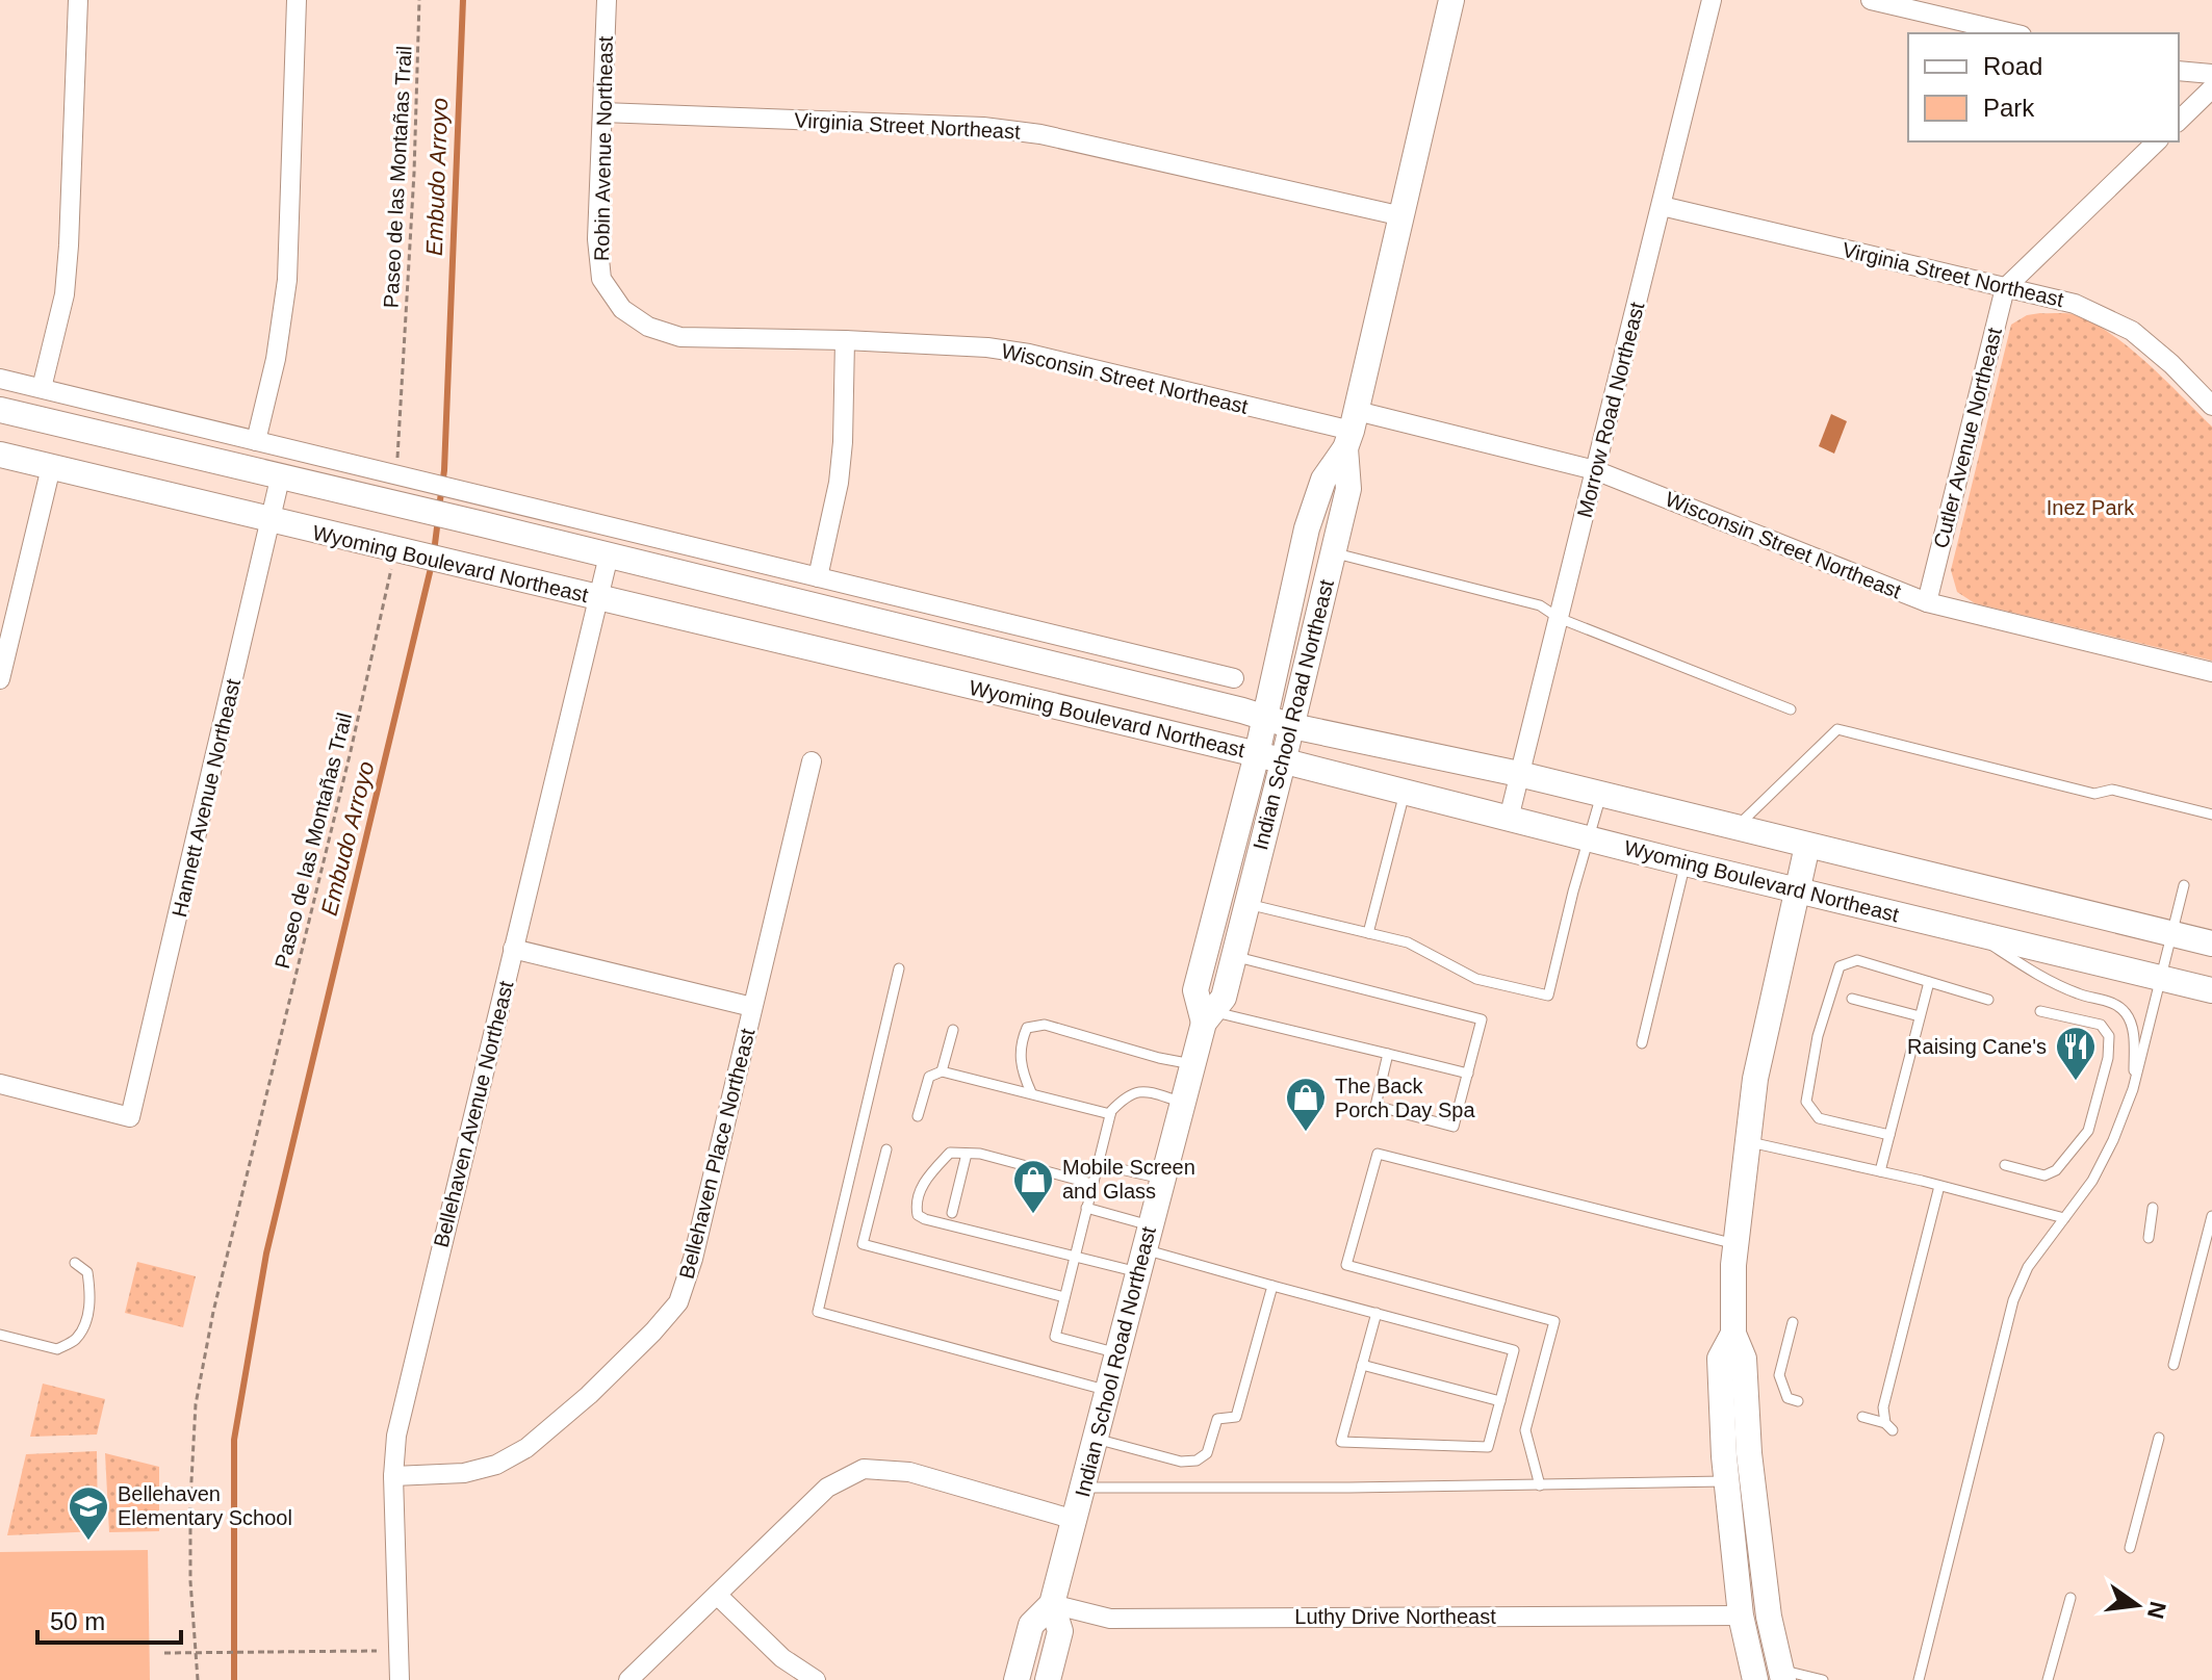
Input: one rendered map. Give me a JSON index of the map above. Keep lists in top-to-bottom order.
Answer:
{
  "streets": {
    "main road": ["Wyoming Boulevard Northeast", "Indian School Road Northeast"],
    "street": [
      "Virginia Street Northeast",
      "Robin Avenue Northeast",
      "Wisconsin Street Northeast",
      "Morrow Road Northeast",
      "Cutler Avenue Northeast",
      "Hannett Avenue Northeast",
      "Bellehaven Avenue Northeast",
      "Bellehaven Place Northeast",
      "Luthy Drive Northeast"
    ],
    "path": ["Paseo de las Montañas Trail"]
  },
  "crossings": [
    ["Virginia Street Northeast", "Robin Avenue Northeast"],
    ["Virginia Street Northeast", "Morrow Road Northeast"],
    ["Virginia Street Northeast", "Cutler Avenue Northeast"],
    ["Virginia Street Northeast", "Indian School Road Northeast"],
    ["Robin Avenue Northeast", "Wisconsin Street Northeast"],
    ["Paseo de las Montañas Trail", "Wyoming Boulevard Northeast"],
    ["Wisconsin Street Northeast", "Morrow Road Northeast"],
    ["Wisconsin Street Northeast", "Cutler Avenue Northeast"],
    ["Wisconsin Street Northeast", "Indian School Road Northeast"],
    ["Morrow Road Northeast", "Wyoming Boulevard Northeast"],
    ["Wyoming Boulevard Northeast", "Indian School Road Northeast"],
    ["Wyoming Boulevard Northeast", "Hannett Avenue Northeast"],
    ["Wyoming Boulevard Northeast", "Bellehaven Avenue Northeast"],
    ["Indian School Road Northeast", "Luthy Drive Northeast"],
    ["Bellehaven Avenue Northeast", "Bellehaven Place Northeast"]
  ],
  "water": ["Embudo Arroyo"],
  "parks": ["Inez Park"],
  "places": {
    "restaurant": ["Raising Cane's"],
    "shop": ["The Back Porch Day Spa", "Mobile Screen and Glass"],
    "school or university": ["Bellehaven Elementary School"]
  },
  "legend": ["Road", "Park"],
  "scale_bar": "50 m",
  "north": "right"
}
